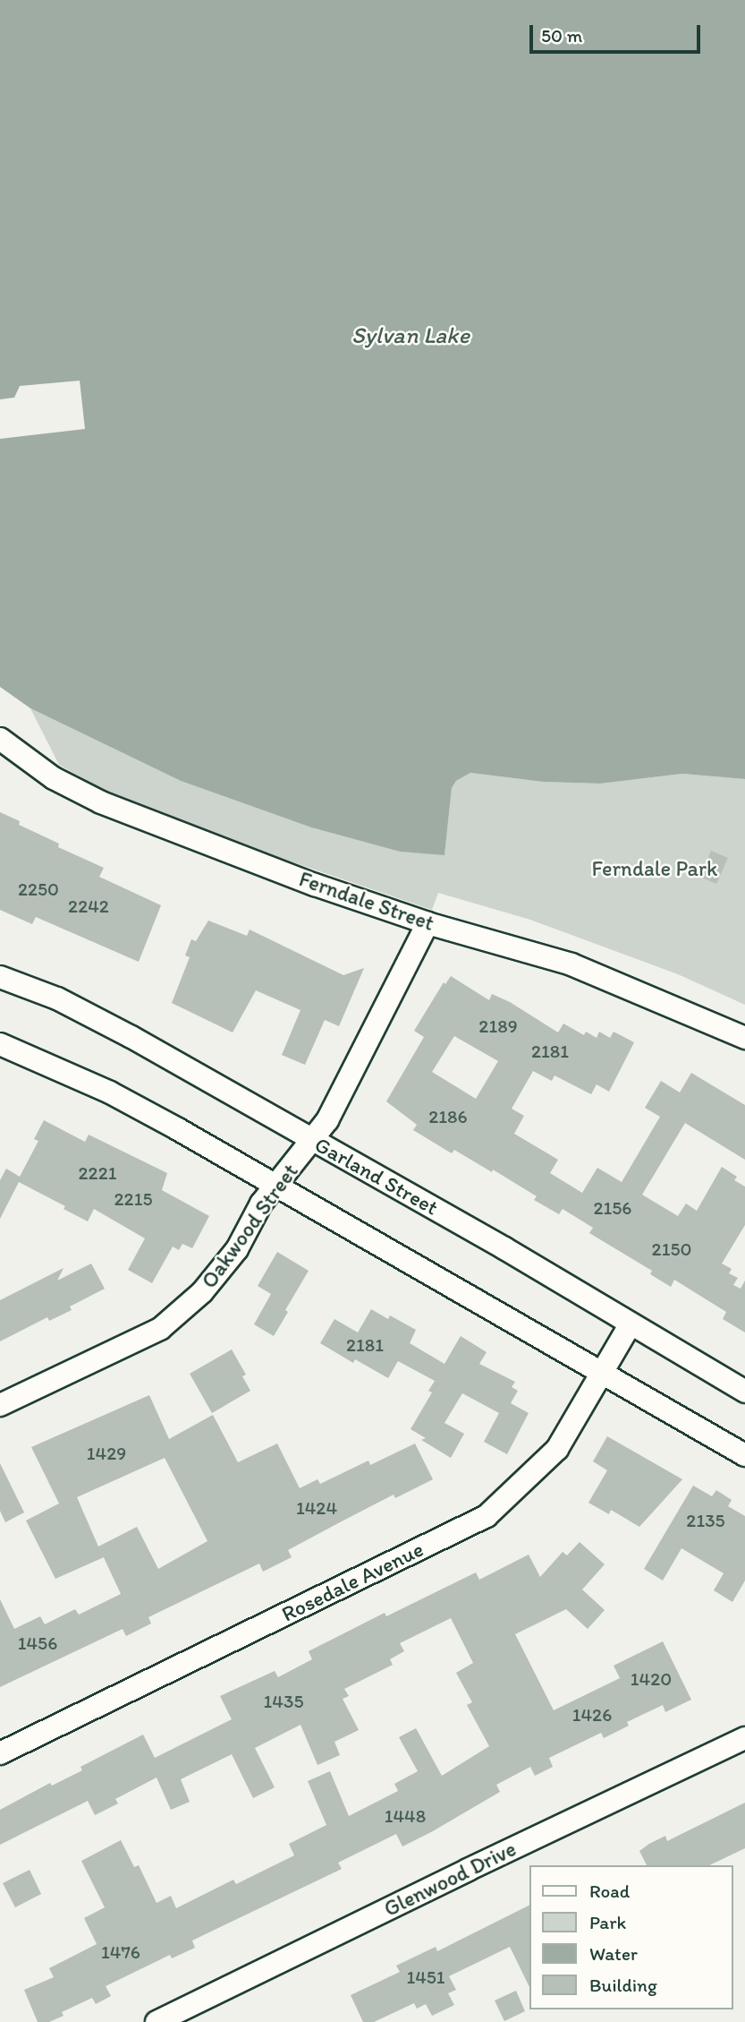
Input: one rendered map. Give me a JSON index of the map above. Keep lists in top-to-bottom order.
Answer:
{
  "streets": {
    "street": [
      "Ferndale Street",
      "Garland Street",
      "Oakwood Street",
      "Rosedale Avenue",
      "Glenwood Drive"
    ]
  },
  "crossings": [
    ["Ferndale Street", "Oakwood Street"],
    ["Garland Street", "Oakwood Street"],
    ["Garland Street", "Rosedale Avenue"]
  ],
  "water": ["Sylvan Lake"],
  "parks": ["Ferndale Park"],
  "house_numbers": [
    "2250",
    "2242",
    "2189",
    "2181",
    "2186",
    "2221",
    "2215",
    "2156",
    "2150",
    "2181",
    "1429",
    "1424",
    "2135",
    "1456",
    "1420",
    "1435",
    "1426",
    "1448",
    "1476",
    "1451"
  ],
  "legend": [
    "Road",
    "Park",
    "Water",
    "Building"
  ],
  "scale_bar": "50 m"
}
